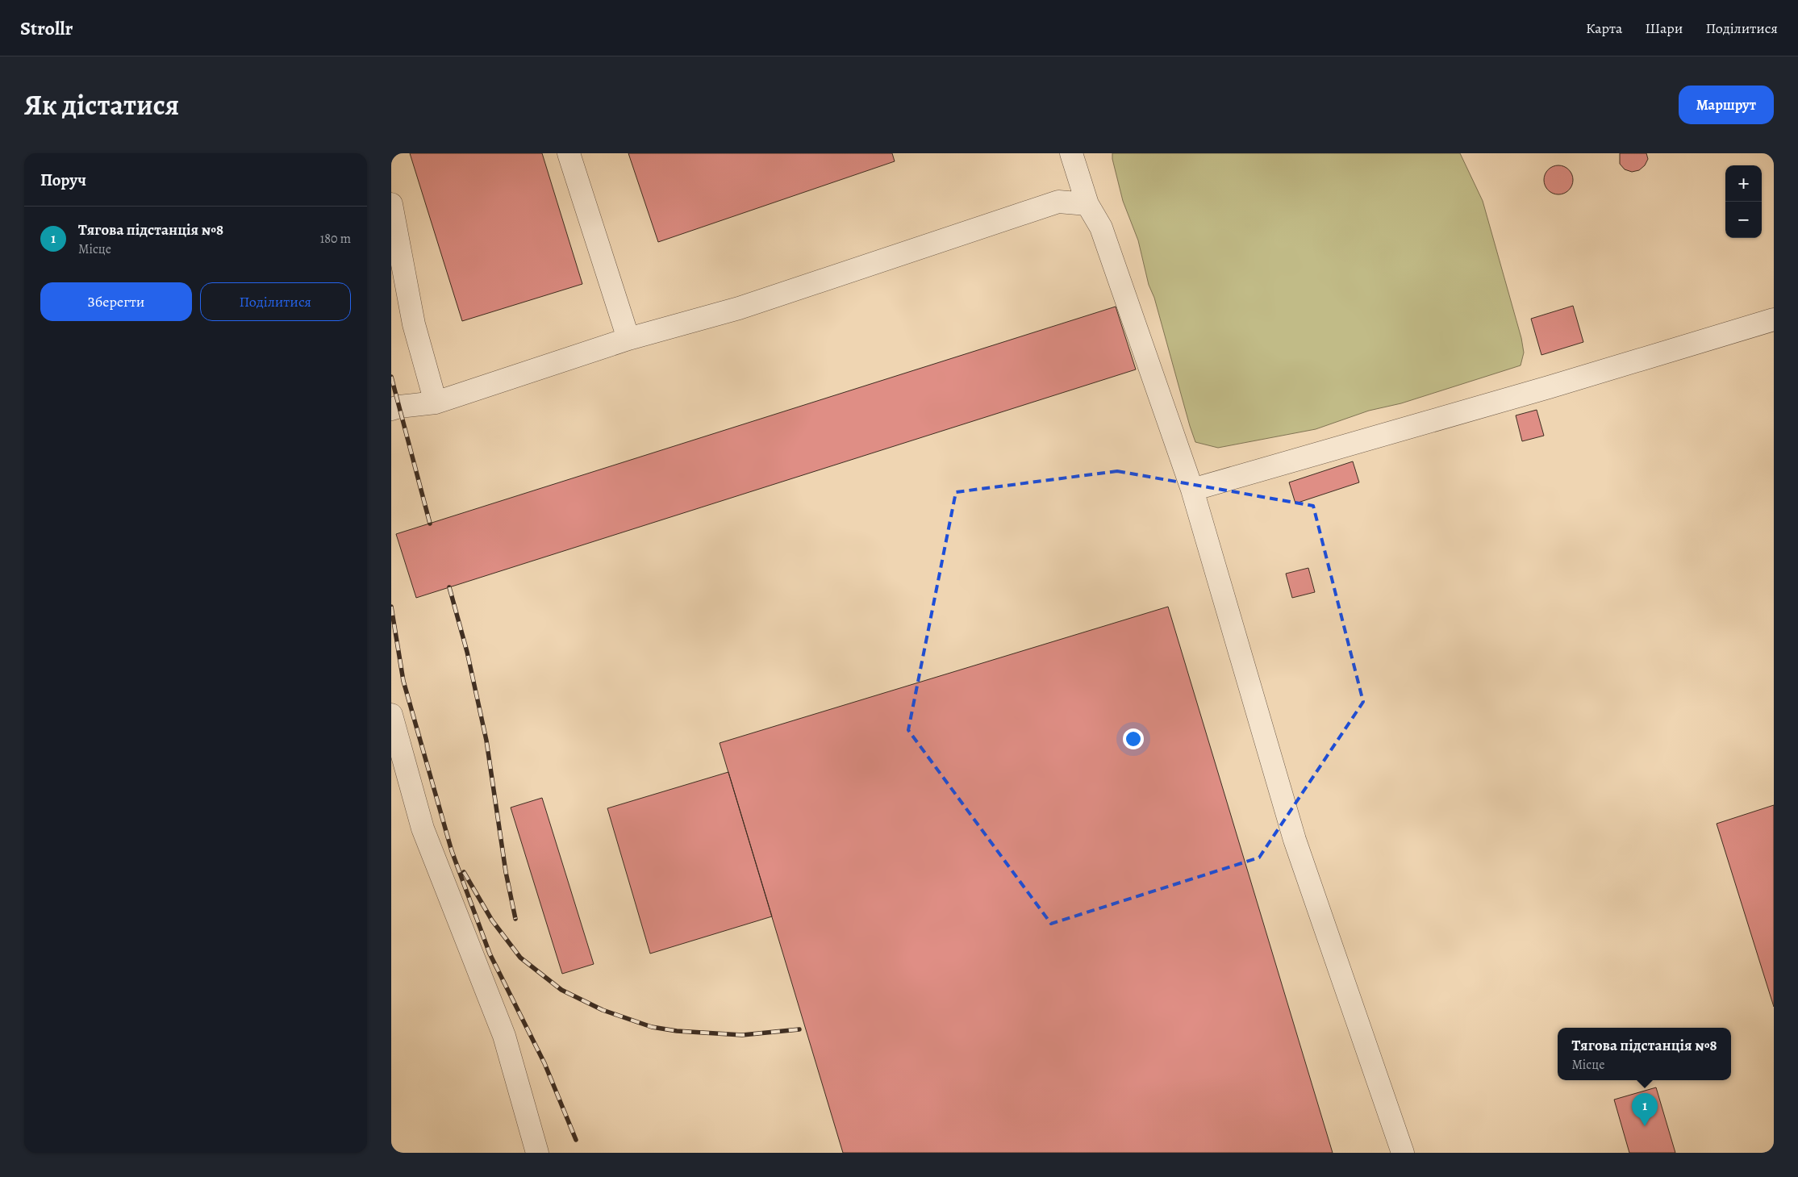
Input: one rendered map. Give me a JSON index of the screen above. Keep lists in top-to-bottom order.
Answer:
{
  "page": {
    "header": "Strollr",
    "nav": ["Карта", "Шари", "Поділитися"],
    "title": "Як дістатися",
    "buttons": [
      "Маршрут",
      ["Зберегти", "Поділитися"]
    ],
    "heading": "Поруч",
    "map_buttons": ["+", "−"],
    "list": [
      {
        "mark": "1",
        "name": "Тягова підстанція №8",
        "note": "Місце",
        "value": "180 m"
      }
    ],
    "popup": ["Тягова підстанція №8", "Місце"],
    "pins": "1"
  }
}
